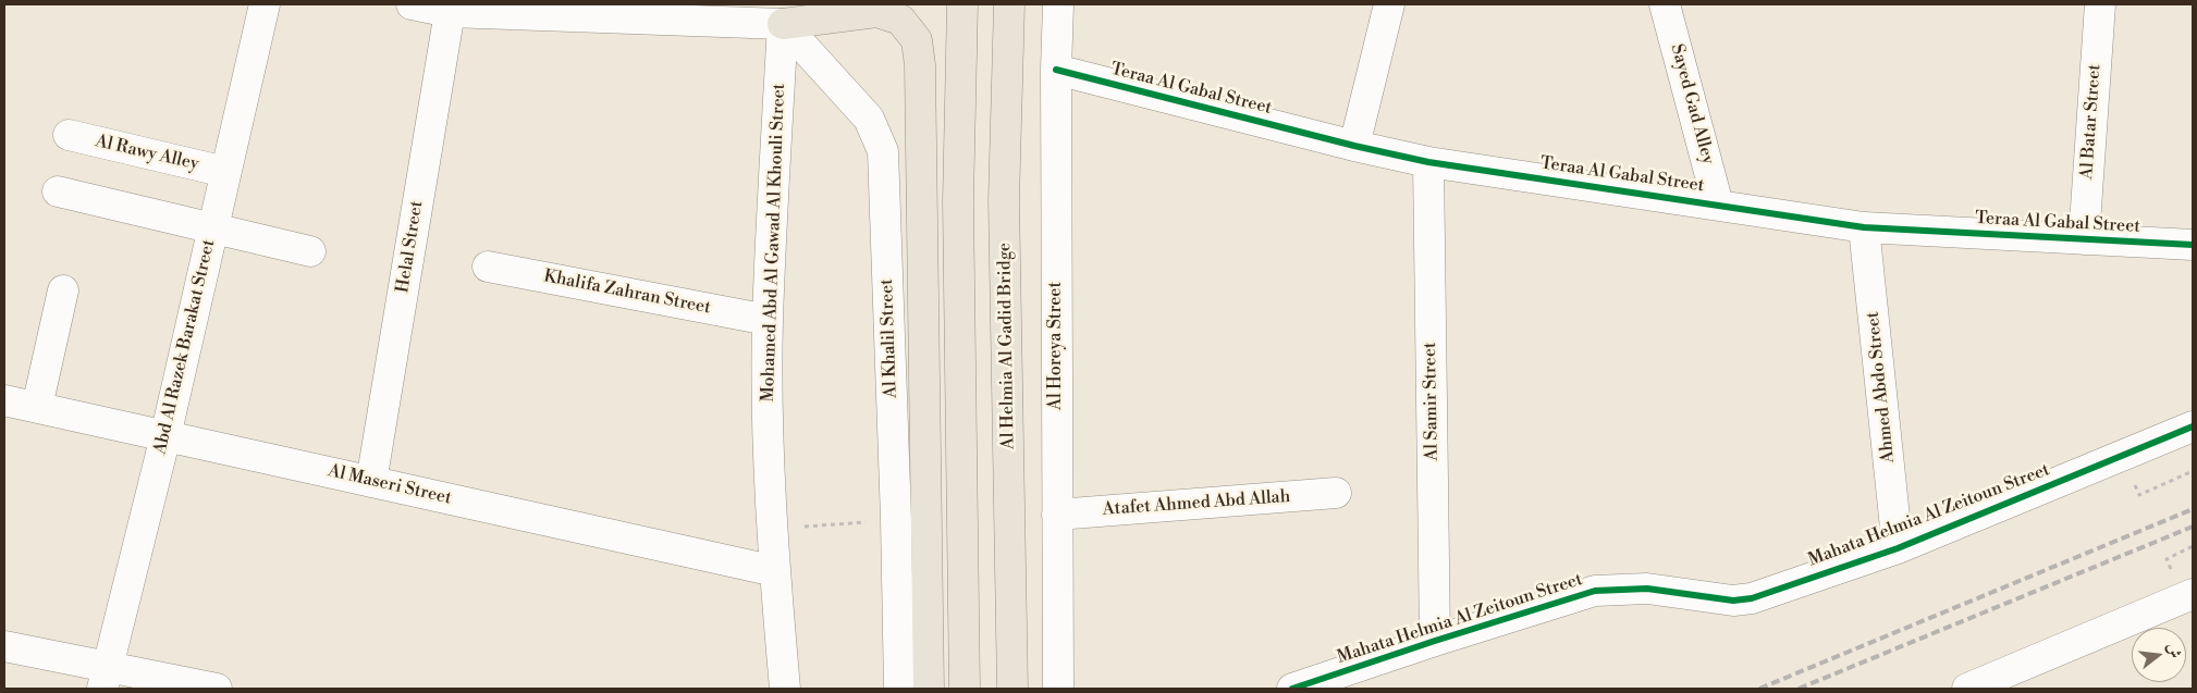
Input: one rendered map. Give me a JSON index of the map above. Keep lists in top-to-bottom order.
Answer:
{
  "streets": {
    "main road": ["Al Helmia Al Gadid Bridge"],
    "street": [
      "Teraa Al Gabal Street",
      "Sayed Gad Alley",
      "Al Batar Street",
      "Al Rawy Alley",
      "Mohamed Abd Al Gawad Al Khouli Street",
      "Helal Street",
      "Khalifa Zahran Street",
      "Al Khalil Street",
      "Al Horeya Street",
      "Abd Al Razek Barakat Street",
      "Ahmed Abdo Street",
      "Al Samir Street",
      "Al Maseri Street",
      "Atafet Ahmed Abd Allah",
      "Mahata Helmia Al Zeitoun Street"
    ]
  },
  "crossings": [
    ["Teraa Al Gabal Street", "Sayed Gad Alley"],
    ["Teraa Al Gabal Street", "Al Batar Street"],
    ["Teraa Al Gabal Street", "Al Horeya Street"],
    ["Teraa Al Gabal Street", "Ahmed Abdo Street"],
    ["Teraa Al Gabal Street", "Al Samir Street"],
    ["Al Rawy Alley", "Abd Al Razek Barakat Street"],
    ["Mohamed Abd Al Gawad Al Khouli Street", "Khalifa Zahran Street"],
    ["Mohamed Abd Al Gawad Al Khouli Street", "Al Khalil Street"],
    ["Mohamed Abd Al Gawad Al Khouli Street", "Al Maseri Street"],
    ["Helal Street", "Al Maseri Street"],
    ["Al Horeya Street", "Atafet Ahmed Abd Allah"],
    ["Abd Al Razek Barakat Street", "Al Maseri Street"],
    ["Ahmed Abdo Street", "Mahata Helmia Al Zeitoun Street"],
    ["Al Samir Street", "Mahata Helmia Al Zeitoun Street"]
  ],
  "north": "right"
}
